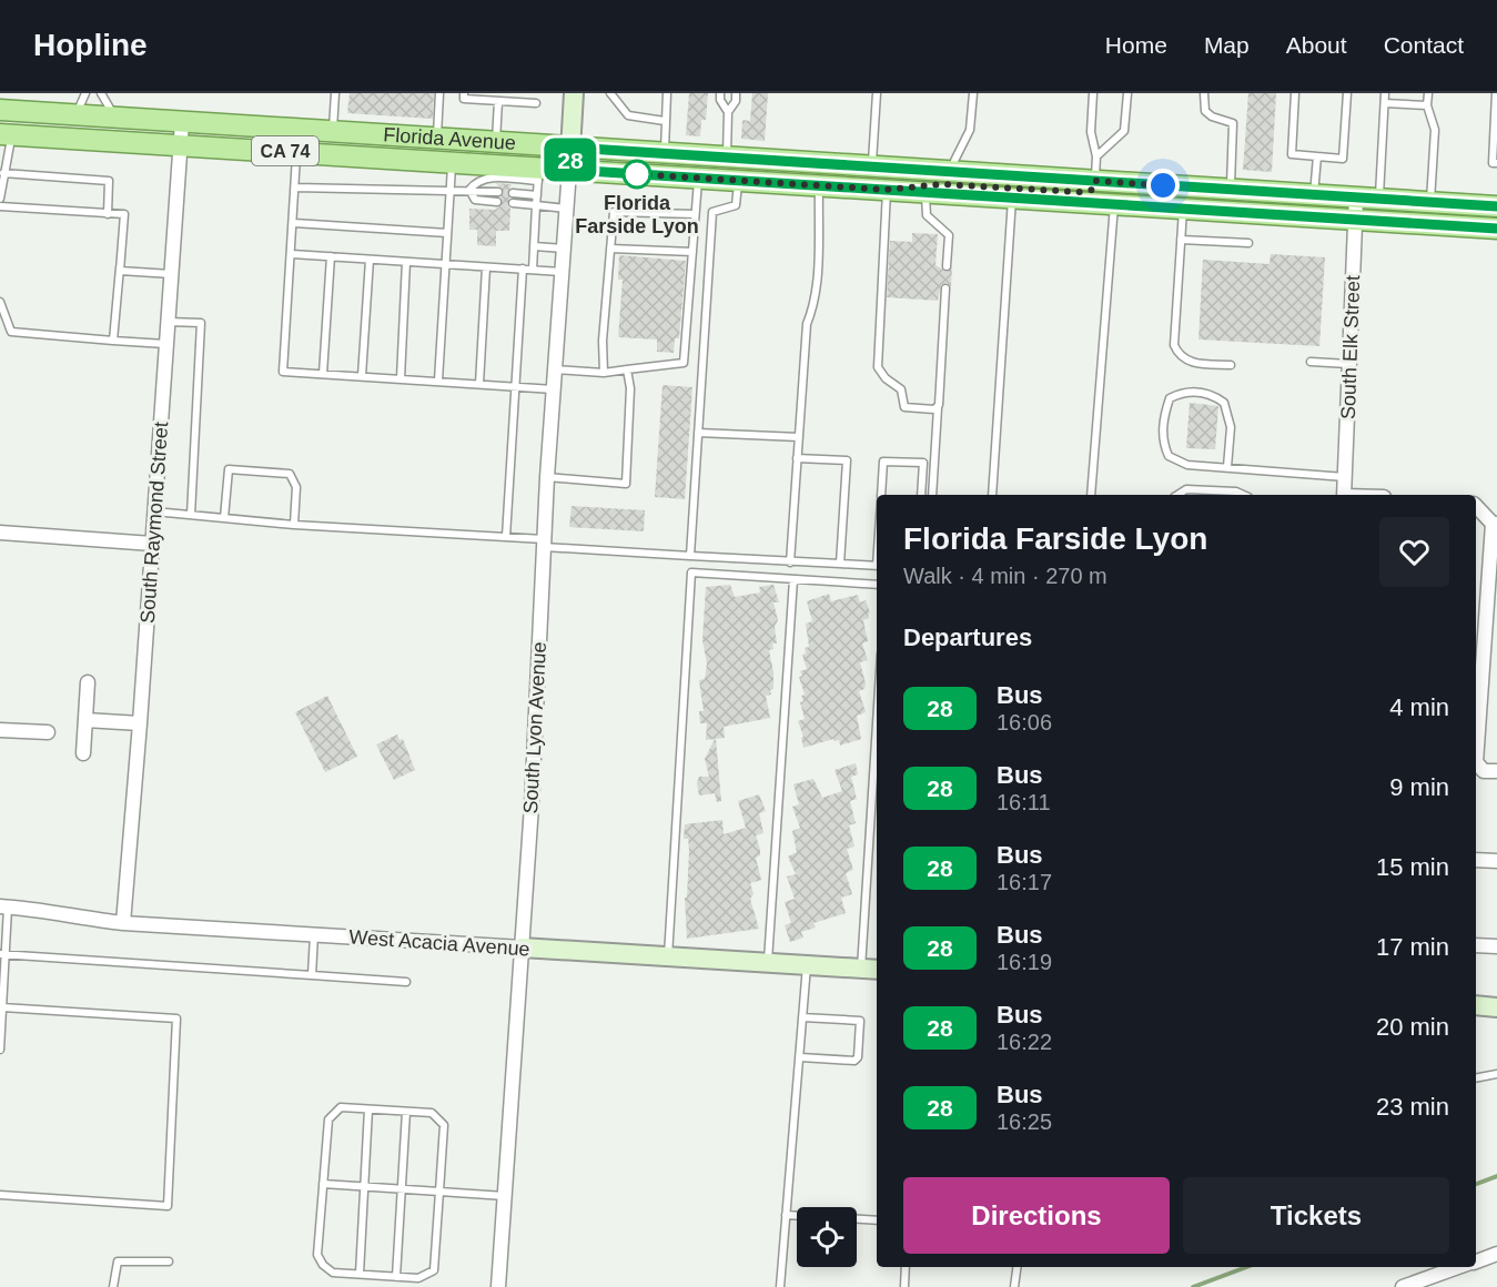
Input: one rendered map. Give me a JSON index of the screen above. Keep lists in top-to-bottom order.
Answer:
{
  "streets": {
    "main road": ["Florida Avenue", "CA 74"],
    "street": [
      "South Elk Street",
      "South Raymond Street",
      "South Lyon Avenue",
      "West Acacia Avenue"
    ]
  },
  "crossings": [
    ["Florida Avenue", "South Elk Street"],
    ["Florida Avenue", "South Raymond Street"],
    ["Florida Avenue", "South Lyon Avenue"],
    ["South Raymond Street", "West Acacia Avenue"],
    ["South Lyon Avenue", "West Acacia Avenue"]
  ],
  "places": ["Florida Farside Lyon"],
  "lines": ["bus line 28"],
  "page": {
    "header": "Hopline",
    "nav": [
      "Home",
      "Map",
      "About",
      "Contact"
    ],
    "on_map": "28",
    "heading": [
      ["Florida Farside Lyon", "Walk · 4 min · 270 m"],
      "Departures"
    ],
    "list": [
      {
        "mark": "28",
        "name": "Bus",
        "note": "16:06",
        "value": "4 min"
      },
      {
        "mark": "28",
        "name": "Bus",
        "note": "16:11",
        "value": "9 min"
      },
      {
        "mark": "28",
        "name": "Bus",
        "note": "16:17",
        "value": "15 min"
      },
      {
        "mark": "28",
        "name": "Bus",
        "note": "16:19",
        "value": "17 min"
      },
      {
        "mark": "28",
        "name": "Bus",
        "note": "16:22",
        "value": "20 min"
      },
      {
        "mark": "28",
        "name": "Bus",
        "note": "16:25",
        "value": "23 min"
      }
    ],
    "buttons": ["Directions", "Tickets"]
  }
}
